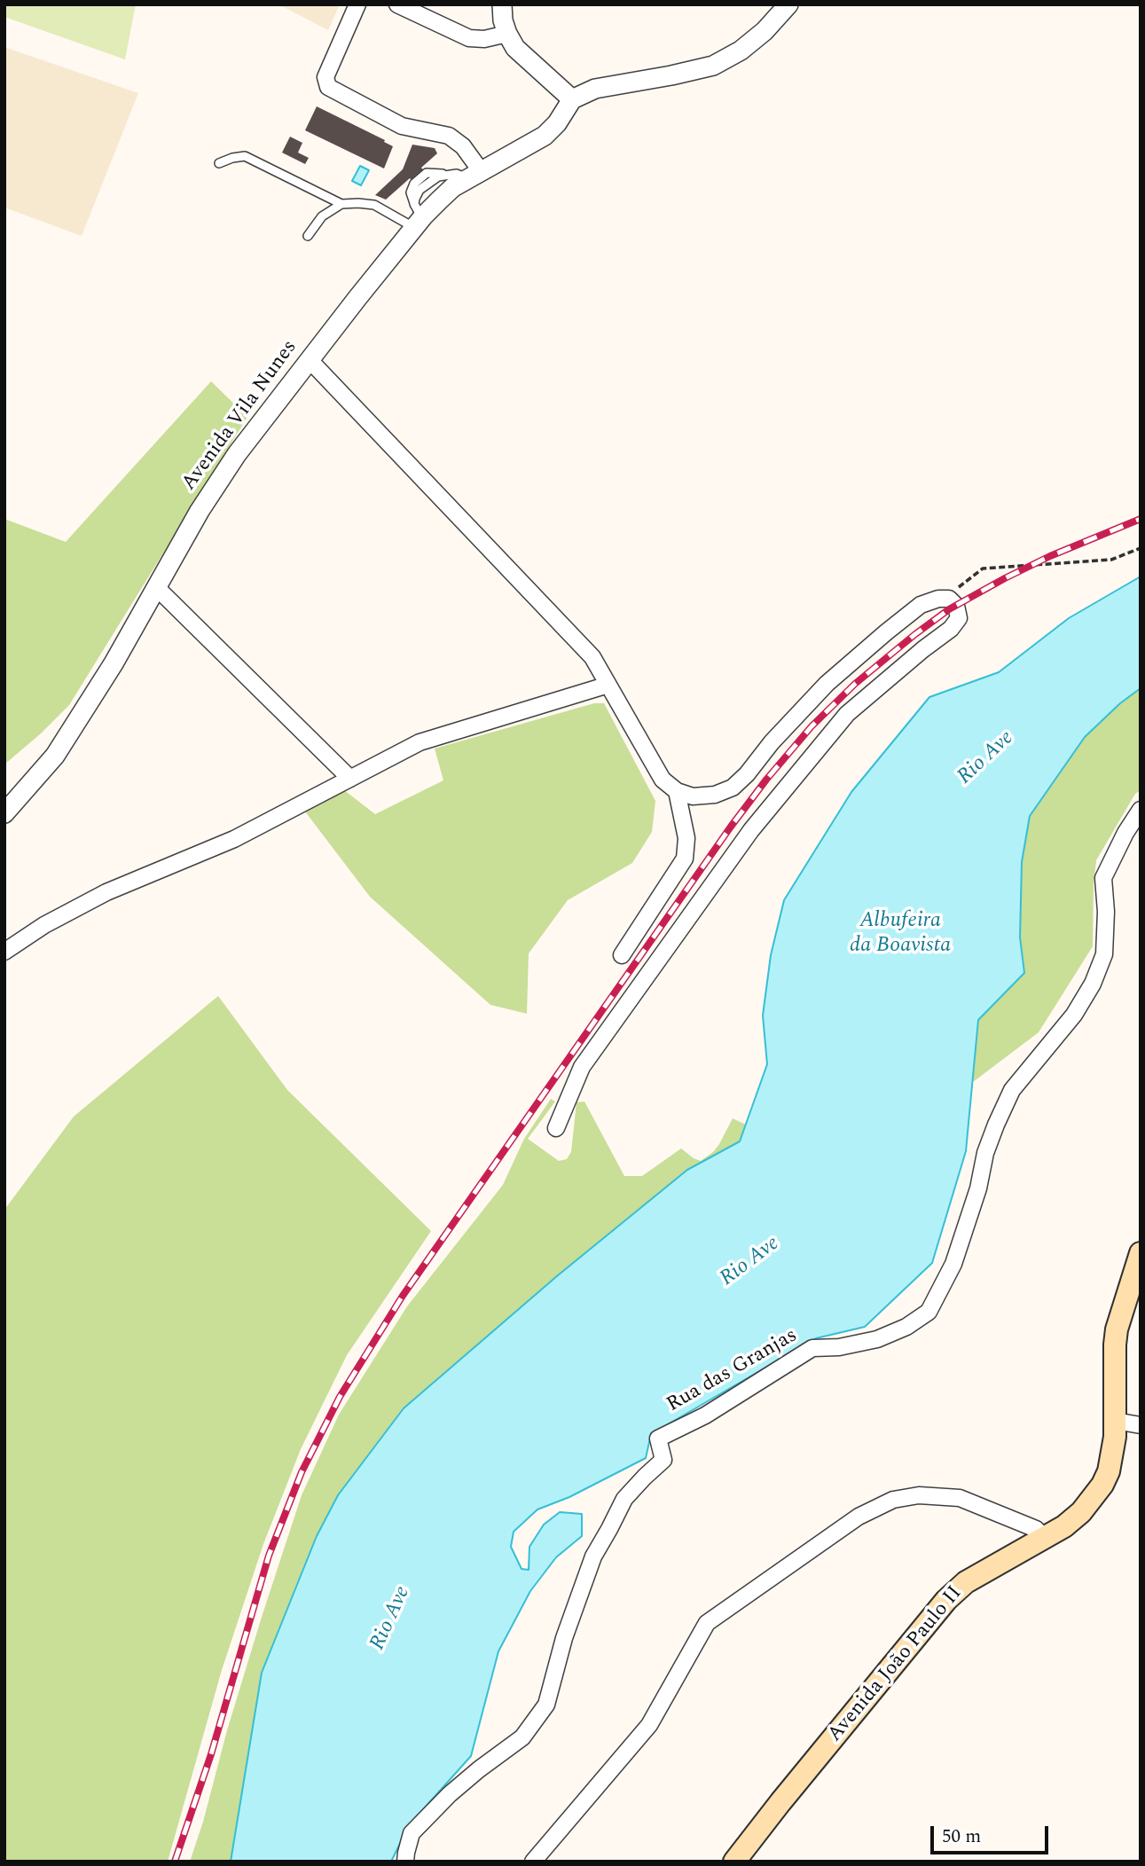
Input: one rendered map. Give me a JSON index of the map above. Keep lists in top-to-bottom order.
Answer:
{
  "streets": {
    "main road": ["Avenida João Paulo II"],
    "street": ["Avenida Vila Nunes", "Rua das Granjas"]
  },
  "water": ["Rio Ave", "Albufeira da Boavista"],
  "scale_bar": "50 m"
}
